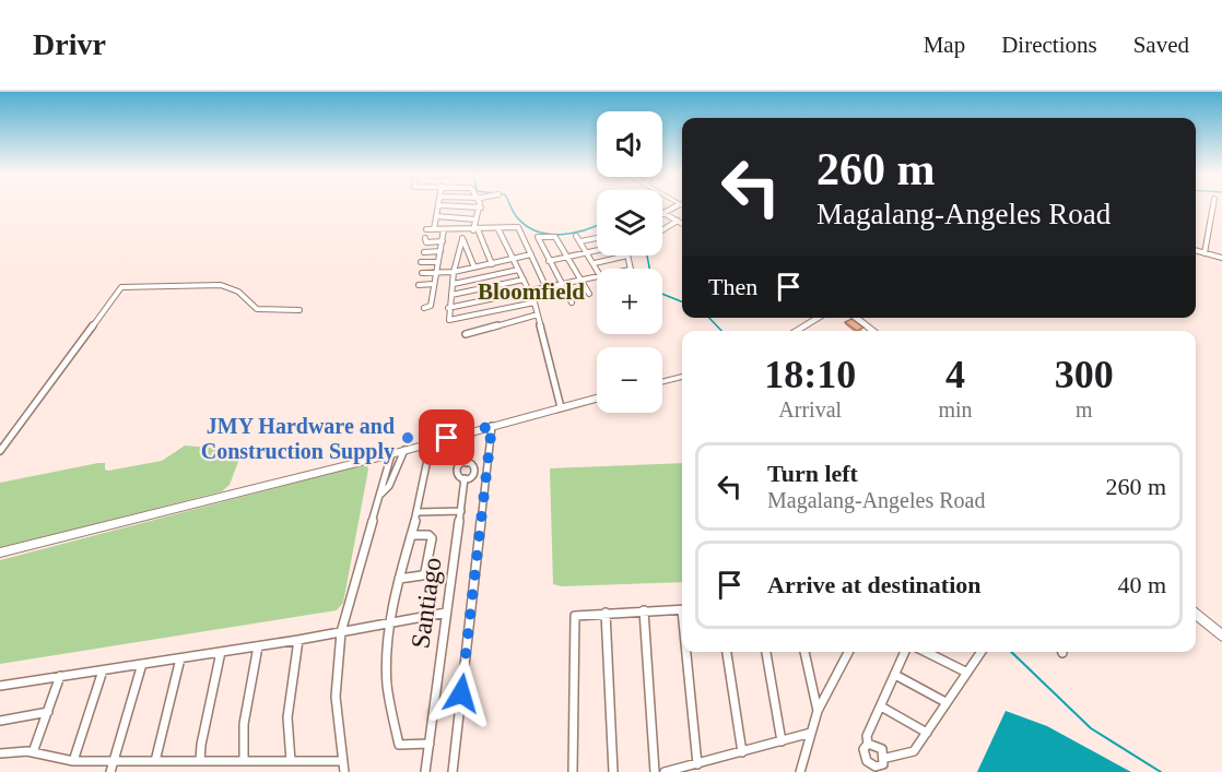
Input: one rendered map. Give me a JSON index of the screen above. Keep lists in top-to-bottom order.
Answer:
{
  "streets": {
    "street": ["Santiago"]
  },
  "districts": ["Bloomfield"],
  "places": ["JMY Hardware and Construction Supply"],
  "page": {
    "header": "Drivr",
    "nav": ["Map", "Directions", "Saved"],
    "map_buttons": ["+", "−"],
    "turn": ["260 m", "Magalang-Angeles Road"],
    "then": "Then",
    "eta": [
      "18:10",
      "Arrival",
      "4",
      "min",
      "300",
      "m"
    ],
    "list": [
      {
        "name": "Turn left",
        "note": "Magalang-Angeles Road",
        "value": "260 m"
      },
      {
        "name": "Arrive at destination",
        "value": "40 m"
      }
    ]
  }
}
